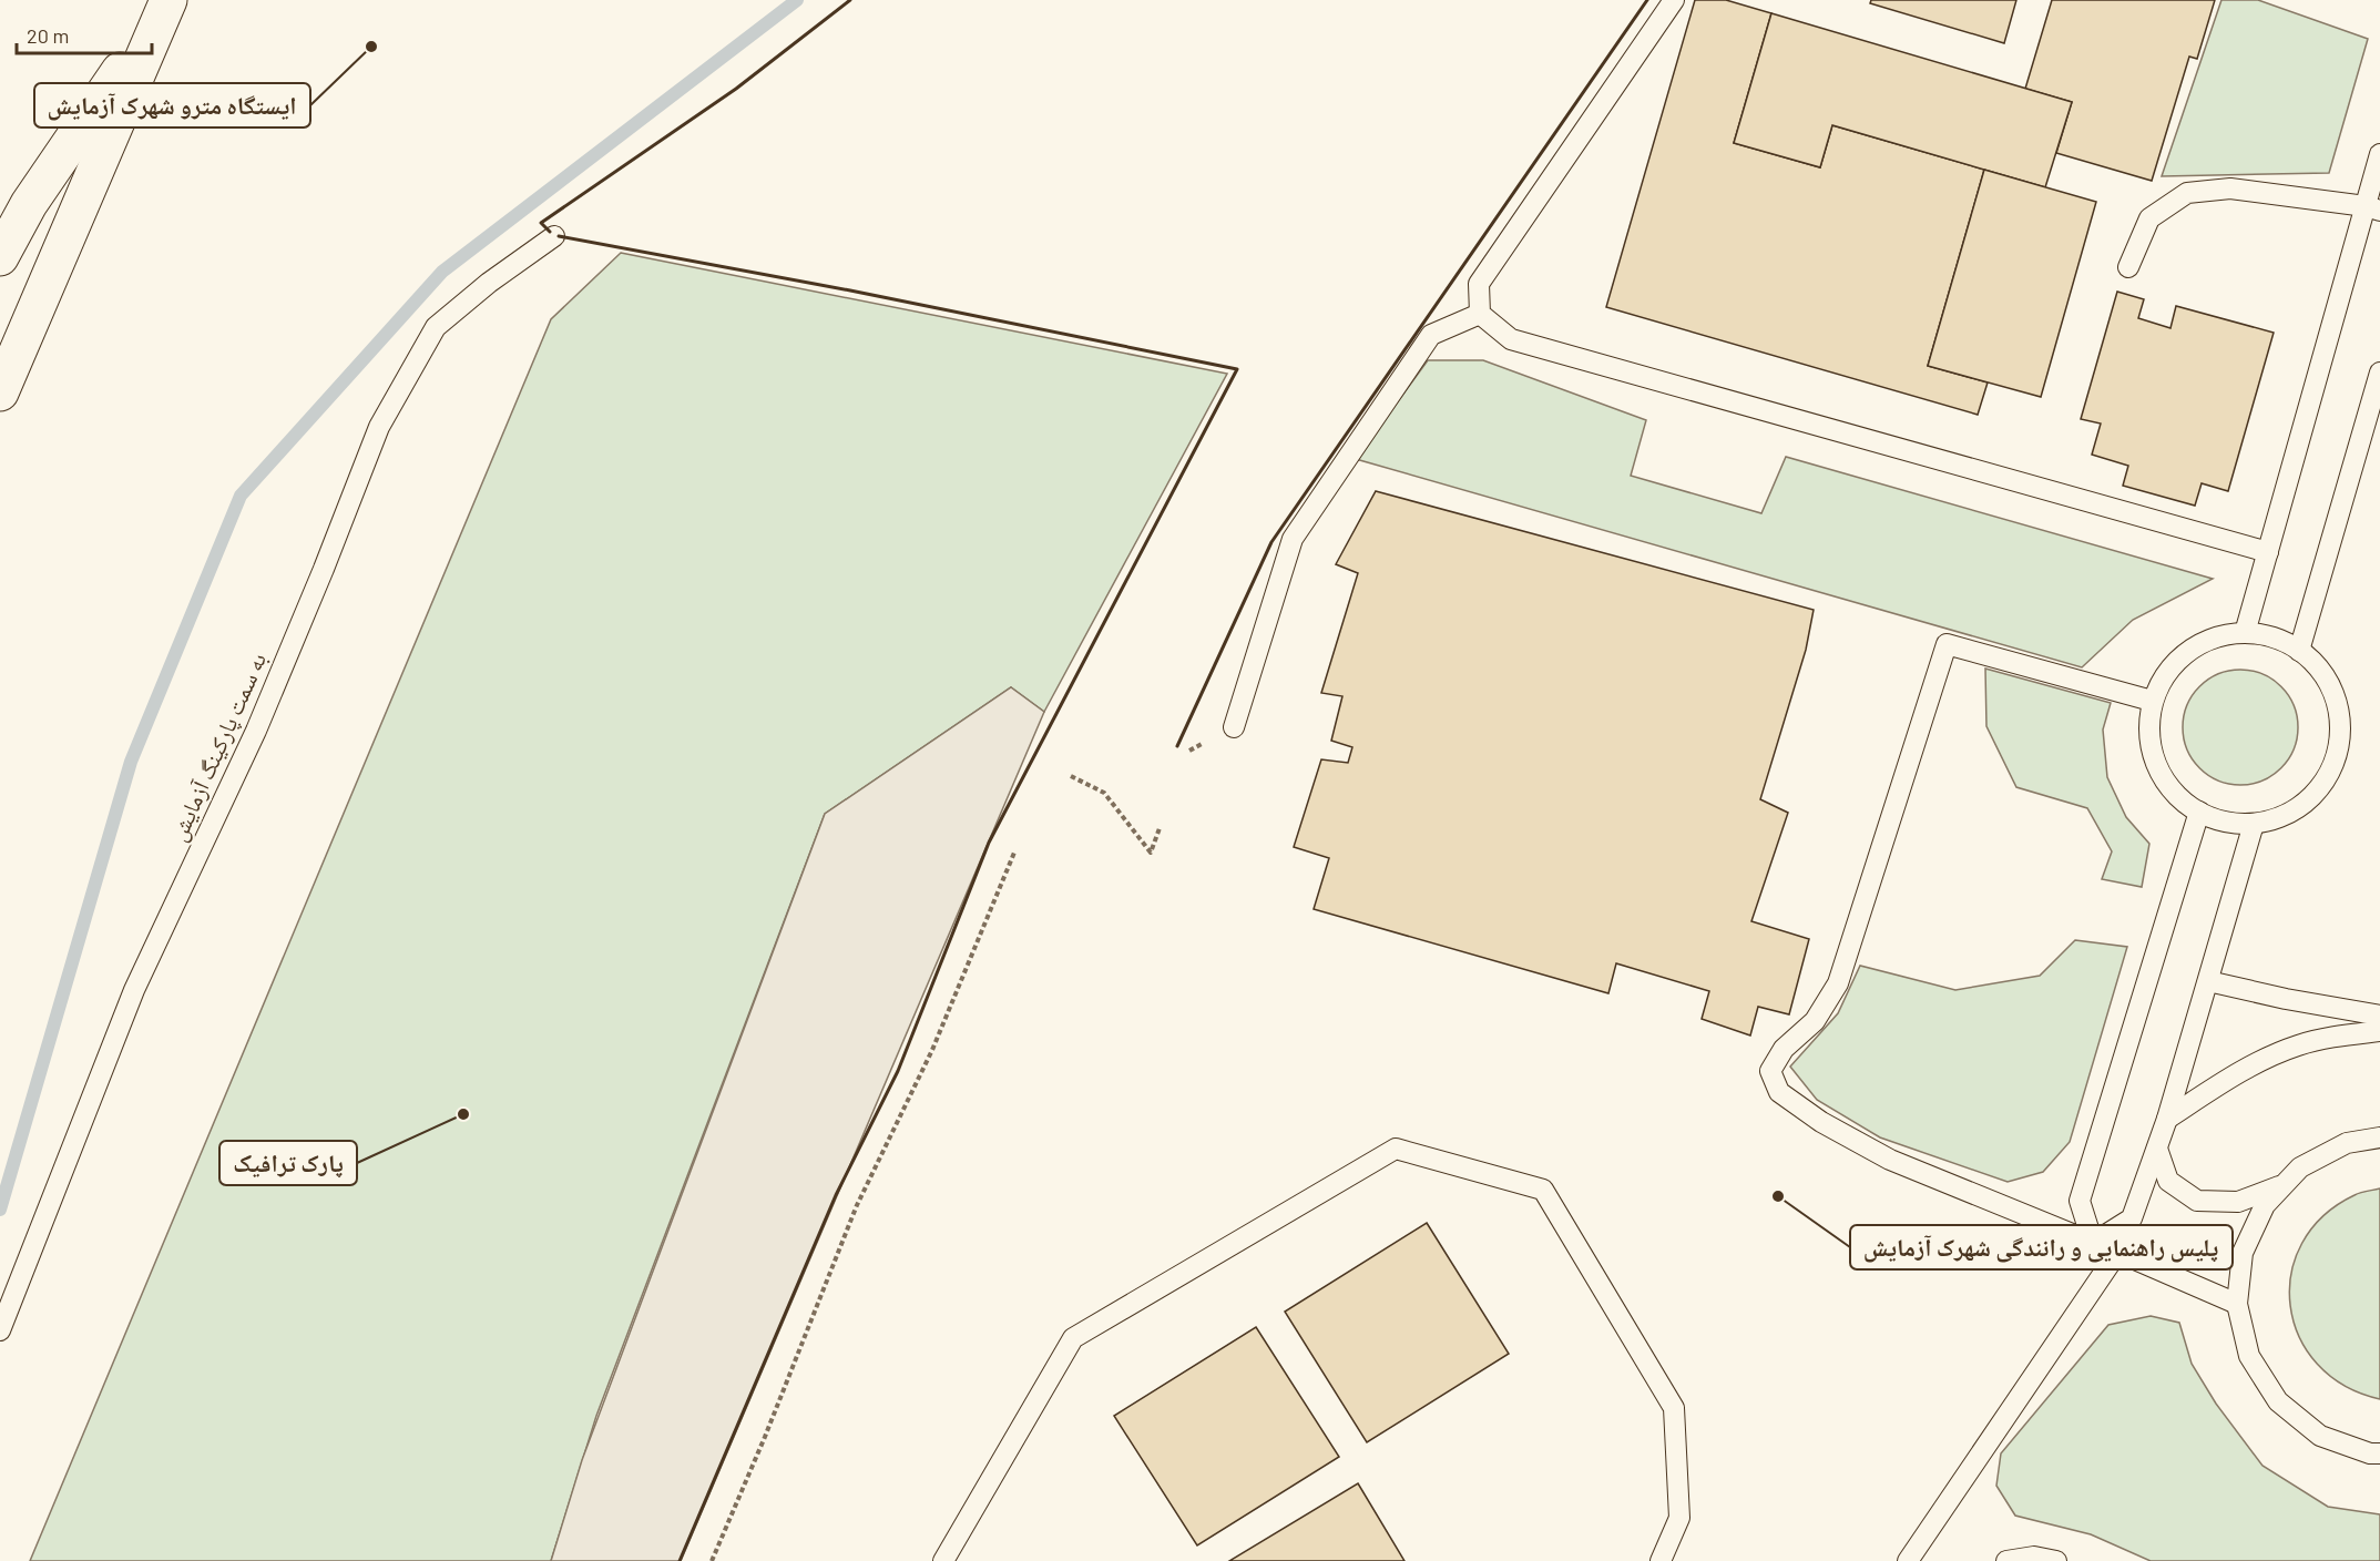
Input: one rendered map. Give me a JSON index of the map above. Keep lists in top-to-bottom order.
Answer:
{
  "streets": {
    "lane": ["به سمت پارکینگ آزمایش"]
  },
  "places": ["ایستگاه مترو شهرک آزمایش", "پارک ترافیک", "پلیس راهنمایی و رانندگی شهرک آزمایش"],
  "scale_bar": "20 m"
}
